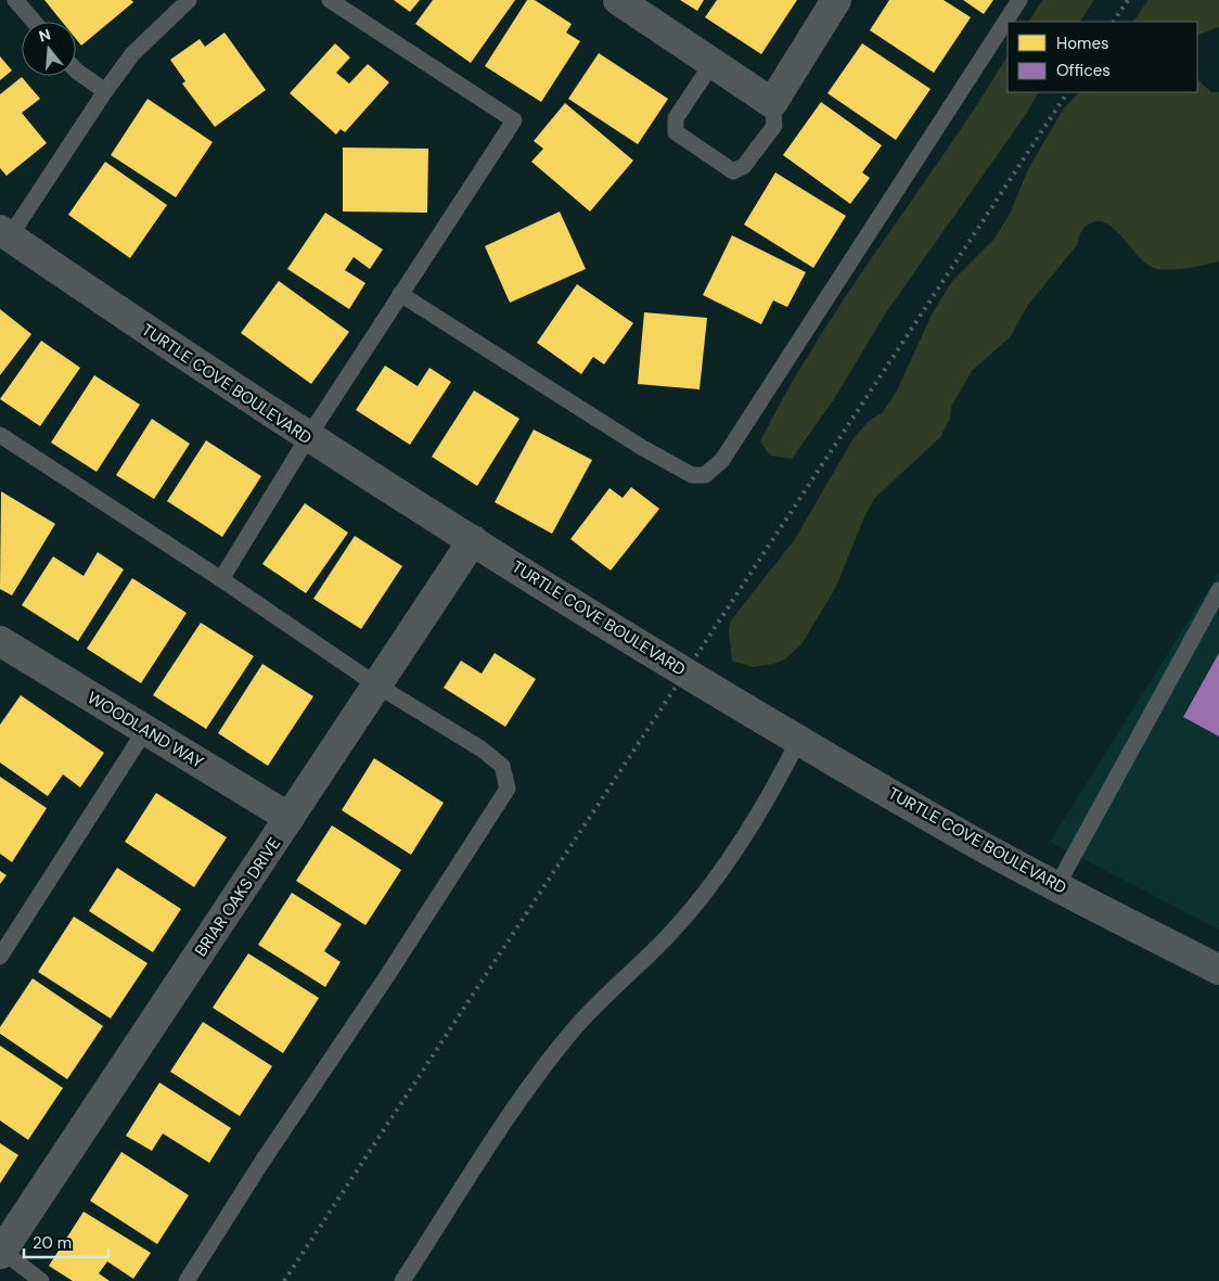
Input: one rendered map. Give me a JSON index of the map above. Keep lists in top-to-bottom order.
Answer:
{
  "streets": {
    "street": ["TURTLE COVE BOULEVARD", "WOODLAND WAY", "BRIAR OAKS DRIVE"]
  },
  "crossings": [
    ["TURTLE COVE BOULEVARD", "BRIAR OAKS DRIVE"],
    ["WOODLAND WAY", "BRIAR OAKS DRIVE"]
  ],
  "legend": ["Homes", "Offices"],
  "scale_bar": "20 m",
  "north": "top"
}
